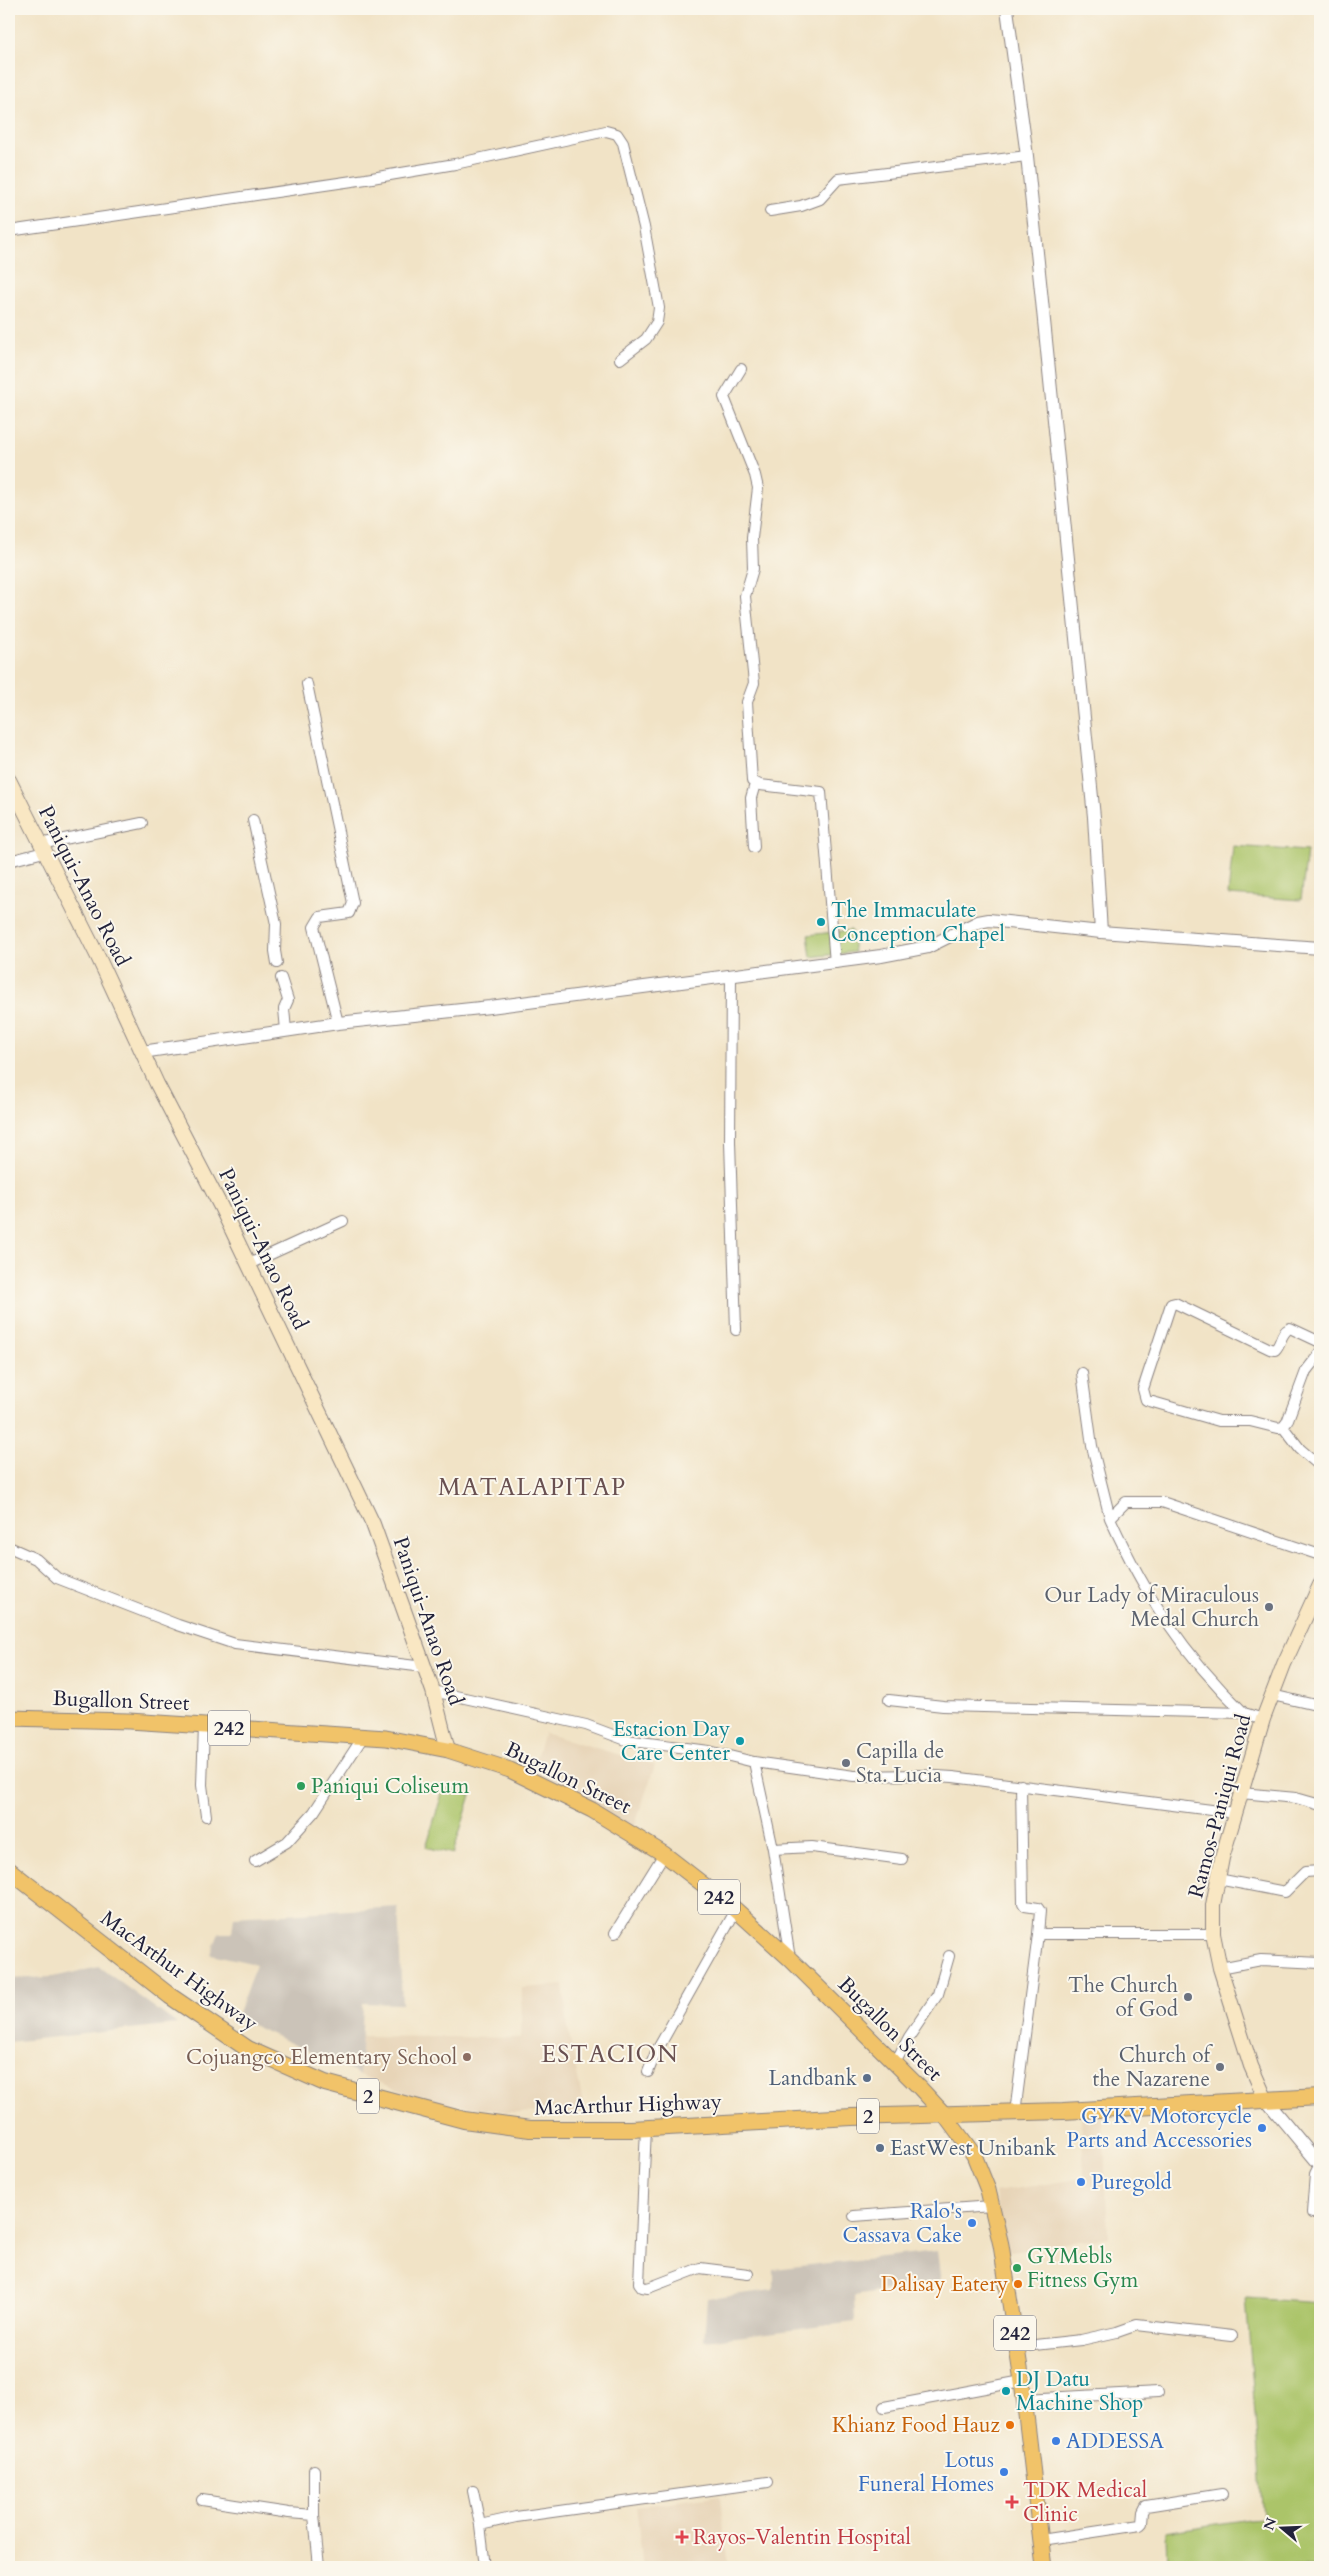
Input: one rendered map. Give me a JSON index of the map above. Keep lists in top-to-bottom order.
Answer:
{
  "streets": {
    "highway": ["MacArthur Highway", "2"],
    "main road": [
      "Paniqui-Anao Road",
      "Bugallon Street",
      "242",
      "Ramos-Paniqui Road"
    ]
  },
  "crossings": [
    ["Paniqui-Anao Road", "Bugallon Street"],
    ["Bugallon Street", "242"],
    ["Bugallon Street", "MacArthur Highway"],
    ["242", "MacArthur Highway"],
    ["Ramos-Paniqui Road", "MacArthur Highway"]
  ],
  "districts": ["MATALAPITAP", "ESTACION"],
  "places": {
    "other": [
      "The Immaculate Conception Chapel",
      "Our Lady of Miraculous Medal Church",
      "Estacion Day Care Center",
      "Capilla de Sta. Lucia",
      "Paniqui Coliseum",
      "The Church of God",
      "Cojuangco Elementary School",
      "Church of the Nazarene",
      "Landbank",
      "GYKV Motorcycle Parts and Accessories",
      "EastWest Unibank",
      "Puregold",
      "Ralo's Cassava Cake",
      "GYMebls Fitness Gym",
      "Dalisay Eatery",
      "DJ Datu Machine Shop",
      "Khianz Food Hauz",
      "ADDESSA",
      "Lotus Funeral Homes"
    ],
    "health": ["TDK Medical Clinic", "Rayos-Valentin Hospital"]
  },
  "north": "left"
}
